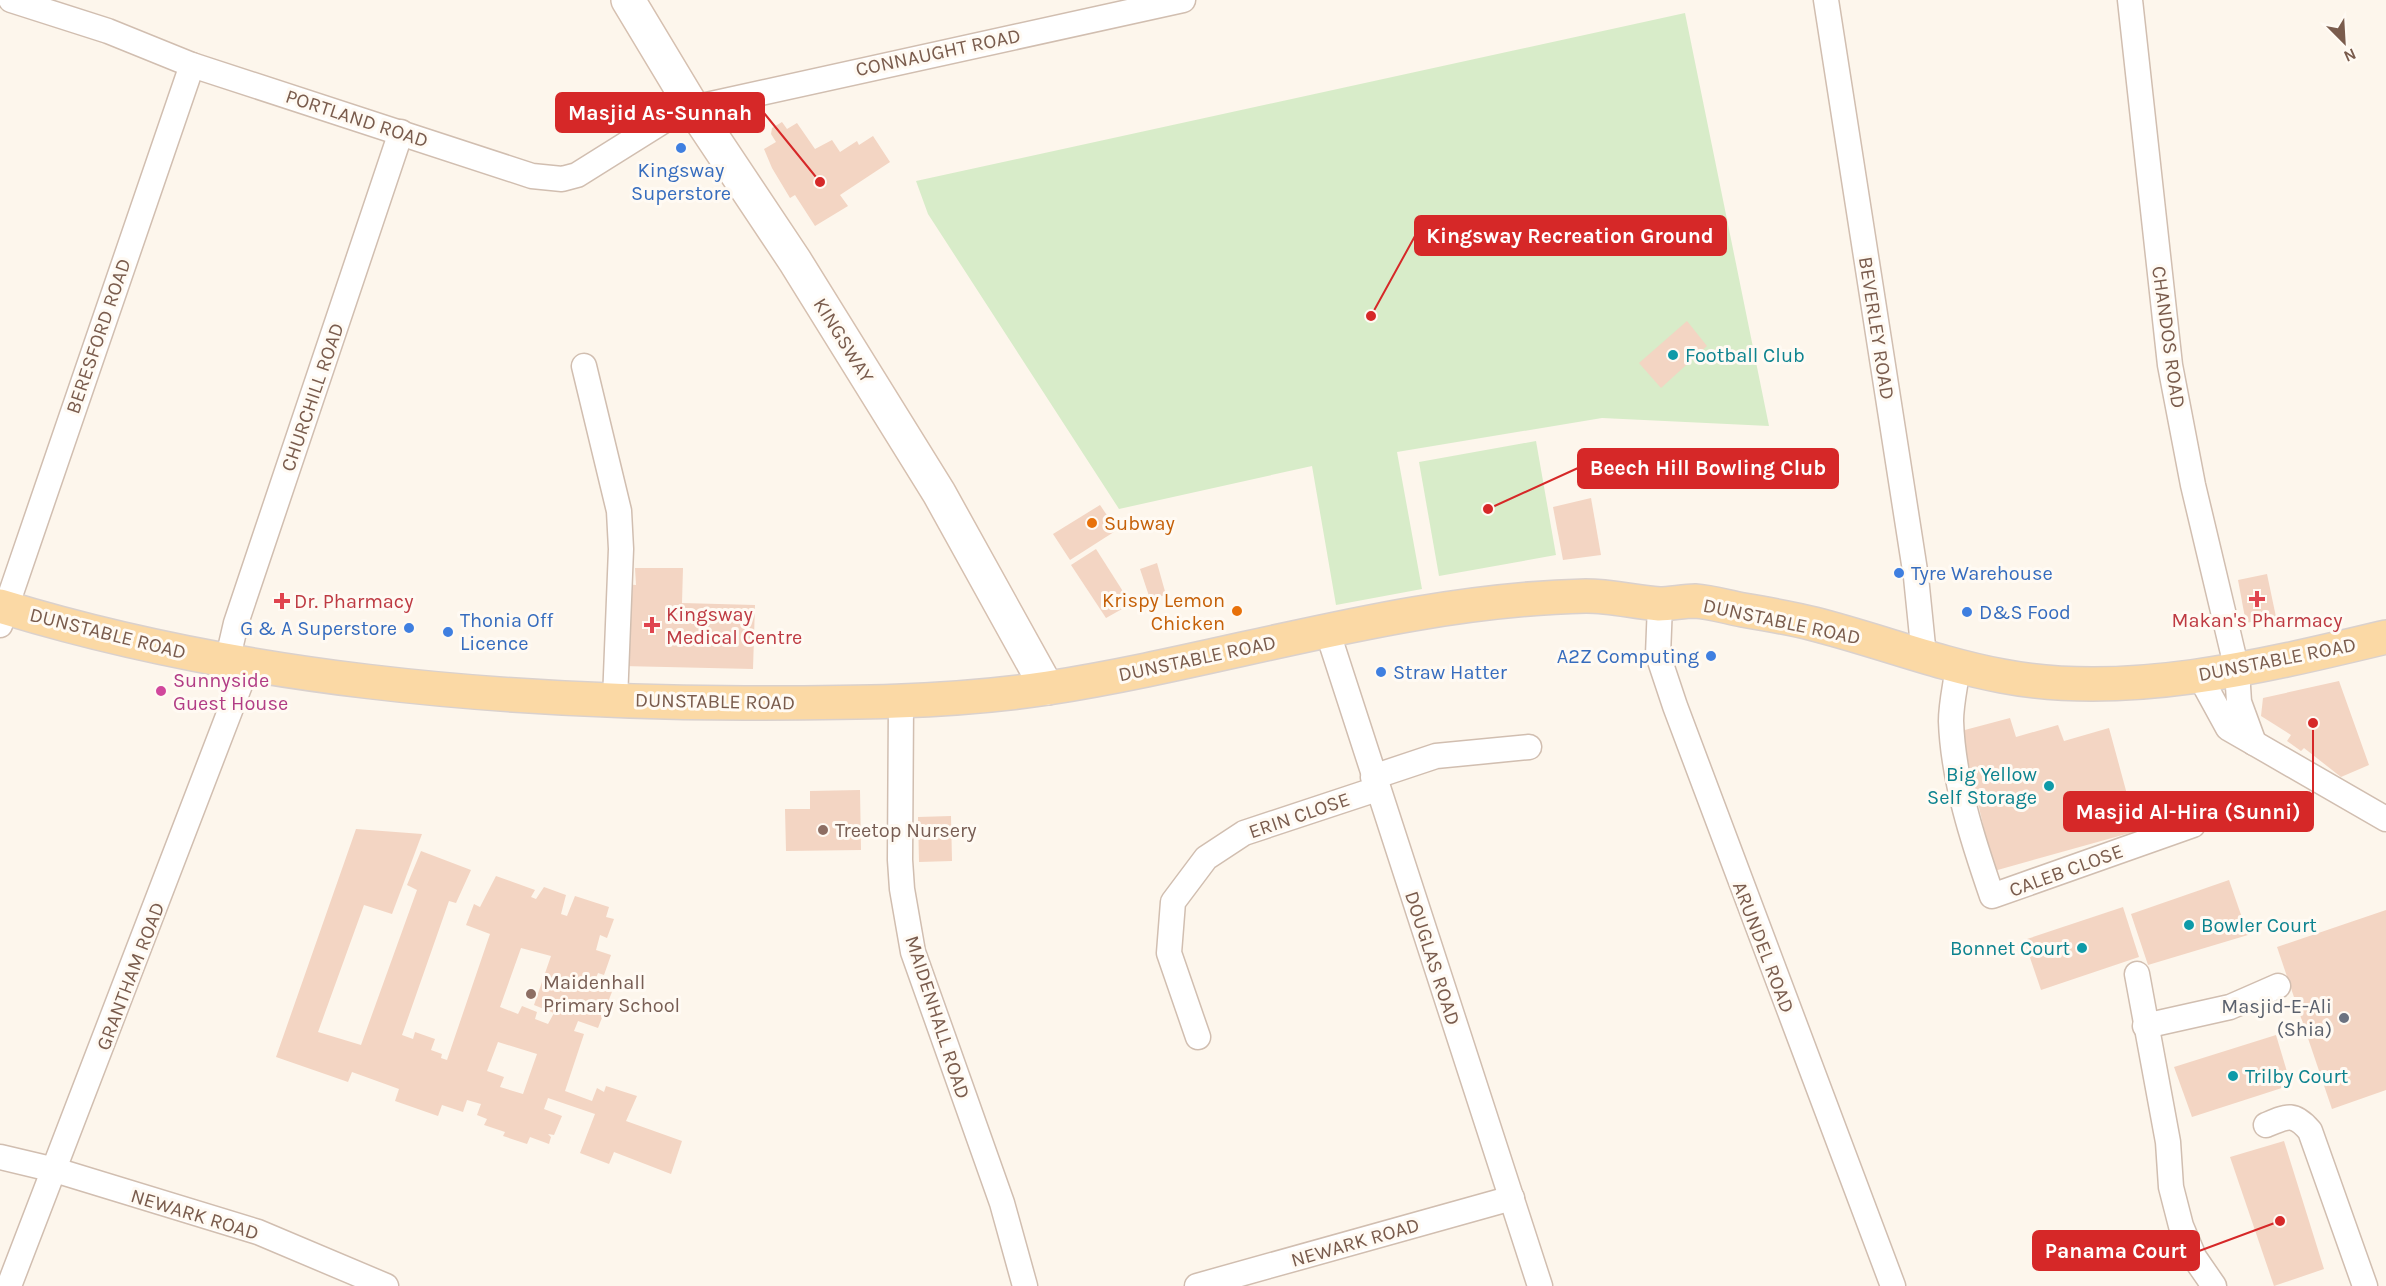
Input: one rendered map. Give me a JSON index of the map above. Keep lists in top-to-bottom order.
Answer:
{
  "streets": {
    "main road": ["DUNSTABLE ROAD"],
    "street": [
      "CONNAUGHT ROAD",
      "PORTLAND ROAD",
      "BEVERLEY ROAD",
      "BERESFORD ROAD",
      "CHANDOS ROAD",
      "KINGSWAY",
      "CHURCHILL ROAD",
      "ERIN CLOSE",
      "CALEB CLOSE",
      "ARUNDEL ROAD",
      "DOUGLAS ROAD",
      "GRANTHAM ROAD",
      "MAIDENHALL ROAD",
      "NEWARK ROAD"
    ]
  },
  "crossings": [
    ["CONNAUGHT ROAD", "PORTLAND ROAD"],
    ["CONNAUGHT ROAD", "KINGSWAY"],
    ["PORTLAND ROAD", "BERESFORD ROAD"],
    ["PORTLAND ROAD", "KINGSWAY"],
    ["PORTLAND ROAD", "CHURCHILL ROAD"],
    ["BEVERLEY ROAD", "DUNSTABLE ROAD"],
    ["BERESFORD ROAD", "DUNSTABLE ROAD"],
    ["CHANDOS ROAD", "DUNSTABLE ROAD"],
    ["KINGSWAY", "DUNSTABLE ROAD"],
    ["CHURCHILL ROAD", "DUNSTABLE ROAD"],
    ["CHURCHILL ROAD", "GRANTHAM ROAD"],
    ["DUNSTABLE ROAD", "CALEB CLOSE"],
    ["DUNSTABLE ROAD", "ARUNDEL ROAD"],
    ["DUNSTABLE ROAD", "DOUGLAS ROAD"],
    ["DUNSTABLE ROAD", "GRANTHAM ROAD"],
    ["DUNSTABLE ROAD", "MAIDENHALL ROAD"],
    ["ERIN CLOSE", "DOUGLAS ROAD"],
    ["DOUGLAS ROAD", "NEWARK ROAD"],
    ["GRANTHAM ROAD", "NEWARK ROAD"]
  ],
  "places": {
    "other": [
      "Kingsway Superstore",
      "Masjid As-Sunnah",
      "Kingsway Recreation Ground",
      "Football Club",
      "Beech Hill Bowling Club",
      "Subway",
      "Tyre Warehouse",
      "Krispy Lemon Chicken",
      "D&S Food",
      "G & A Superstore",
      "Thonia Off Licence",
      "A2Z Computing",
      "Straw Hatter",
      "Sunnyside Guest House",
      "Masjid Al-Hira (Sunni)",
      "Big Yellow Self Storage",
      "Treetop Nursery",
      "Bowler Court",
      "Bonnet Court",
      "Maidenhall Primary School",
      "Masjid-E-Ali (Shia)",
      "Trilby Court",
      "Panama Court"
    ],
    "health": ["Makan's Pharmacy", "Dr. Pharmacy", "Kingsway Medical Centre"]
  },
  "north": "bottom right"
}
